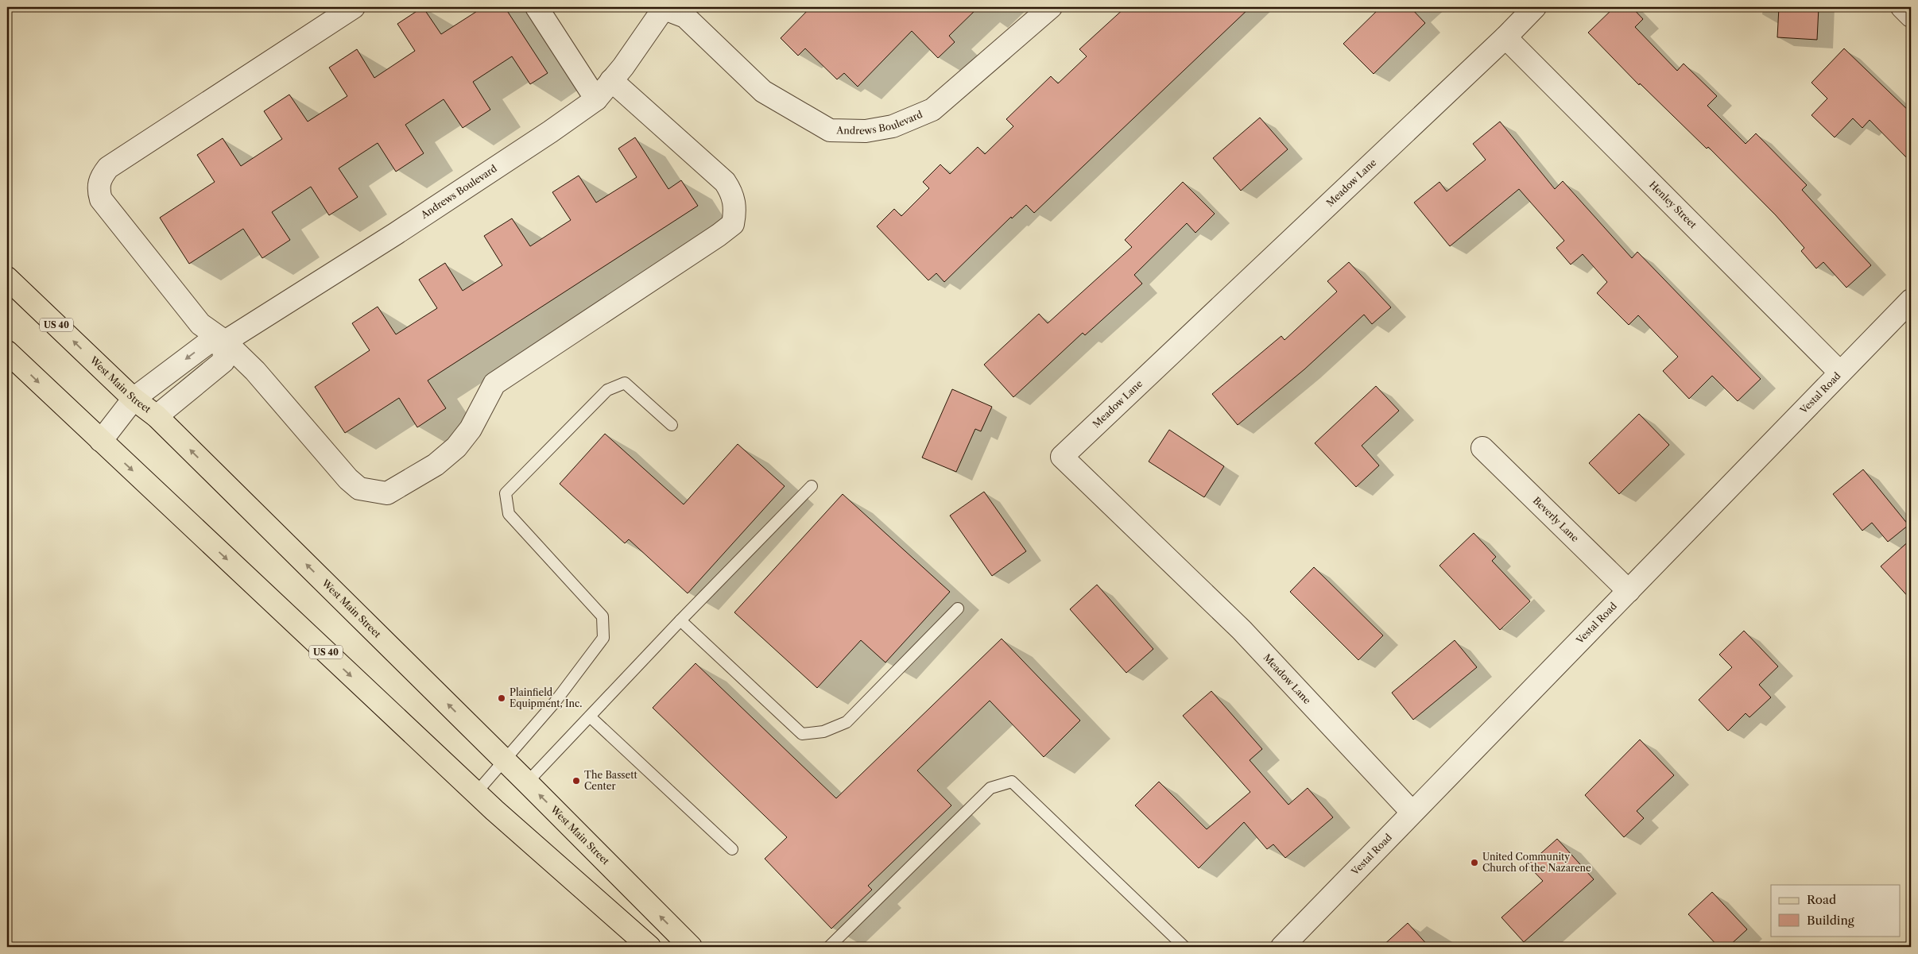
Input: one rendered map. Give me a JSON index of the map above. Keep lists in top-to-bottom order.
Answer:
{
  "streets": {
    "main road": ["US 40", "West Main Street"],
    "street": [
      "Andrews Boulevard",
      "Meadow Lane",
      "Henley Street",
      "Vestal Road",
      "Beverly Lane"
    ]
  },
  "crossings": [
    ["Andrews Boulevard", "US 40"],
    ["Andrews Boulevard", "West Main Street"],
    ["Meadow Lane", "Henley Street"],
    ["Meadow Lane", "Vestal Road"],
    ["Henley Street", "Vestal Road"],
    ["Vestal Road", "Beverly Lane"]
  ],
  "places": ["Plainfield Equipment, Inc.", "The Bassett Center", "United Community Church of the Nazarene"],
  "legend": ["Road", "Building"]
}
